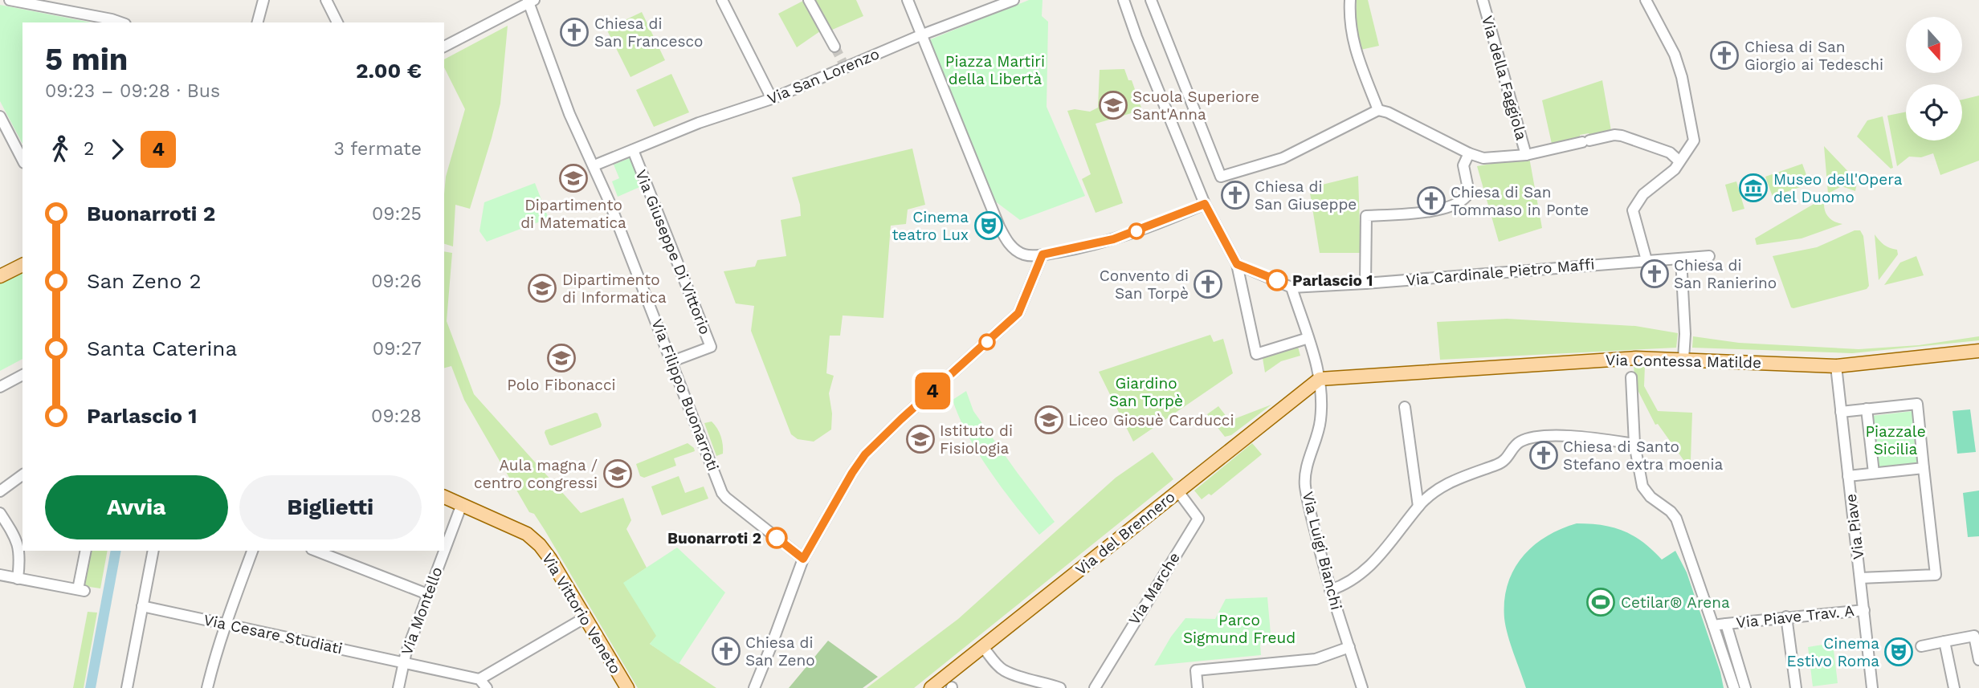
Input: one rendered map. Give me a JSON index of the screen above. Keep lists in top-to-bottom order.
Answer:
{
  "streets": {
    "main road": ["Via Contessa Matilde", "Via del Brennero", "Via Vittorio Veneto"],
    "street": [
      "Via San Lorenzo",
      "Via della Faggiola",
      "Via Giuseppe Di Vittorio",
      "Via Cardinale Pietro Maffi",
      "Via Filippo Buonarroti",
      "Via Piave",
      "Via Luigi Bianchi",
      "Via Marche",
      "Via Montello",
      "Via Piave Trav. A",
      "Via Cesare Studiati"
    ]
  },
  "crossings": [
    ["Via San Lorenzo", "Via Giuseppe Di Vittorio"],
    ["Via San Lorenzo", "Via Filippo Buonarroti"],
    ["Via Giuseppe Di Vittorio", "Via Filippo Buonarroti"],
    ["Via Cardinale Pietro Maffi", "Via Luigi Bianchi"],
    ["Via Contessa Matilde", "Via Piave"],
    ["Via Contessa Matilde", "Via del Brennero"],
    ["Via Contessa Matilde", "Via Luigi Bianchi"],
    ["Via Piave", "Via Piave Trav. A"],
    ["Via del Brennero", "Via Luigi Bianchi"],
    ["Via del Brennero", "Via Marche"],
    ["Via Montello", "Via Vittorio Veneto"],
    ["Via Montello", "Via Cesare Studiati"]
  ],
  "parks": [
    "Piazza Martiri della Libertà",
    "Giardino San Torpè",
    "Piazzale Sicilia",
    "Parco Sigmund Freud"
  ],
  "places": {
    "church": [
      "Chiesa di San Francesco",
      "Chiesa di San Giorgio ai Tedeschi",
      "Chiesa di San Giuseppe",
      "Chiesa di San Tommaso in Ponte",
      "Chiesa di San Ranierino",
      "Convento di San Torpè",
      "Chiesa di Santo Stefano extra moenia",
      "Chiesa di San Zeno"
    ],
    "school or university": [
      "Scuola Superiore Sant'Anna",
      "Dipartimento di Matematica",
      "Dipartimento di Informatica",
      "Polo Fibonacci",
      "Liceo Giosuè Carducci",
      "Istituto di Fisiologia",
      "Aula magna / centro congressi"
    ],
    "museum": ["Museo dell'Opera del Duomo"],
    "theatre": ["Cinema teatro Lux", "Cinema Estivo Roma"],
    "other": ["Parlascio 1", "Buonarroti 2"],
    "sports": ["Cetilar® Arena"]
  },
  "lines": ["bus line 4"],
  "north": "bottom",
  "page": {
    "on_map": "4",
    "heading": ["5 min", "09:23 – 09:28 · Bus", "2.00 €"],
    "legs": ["2", "4", "3 fermate"],
    "list": [
      {
        "name": "Buonarroti 2",
        "value": "09:25"
      },
      {
        "name": "San Zeno 2",
        "value": "09:26"
      },
      {
        "name": "Santa Caterina",
        "value": "09:27"
      },
      {
        "name": "Parlascio 1",
        "value": "09:28"
      }
    ],
    "buttons": ["Avvia", "Biglietti"]
  }
}
